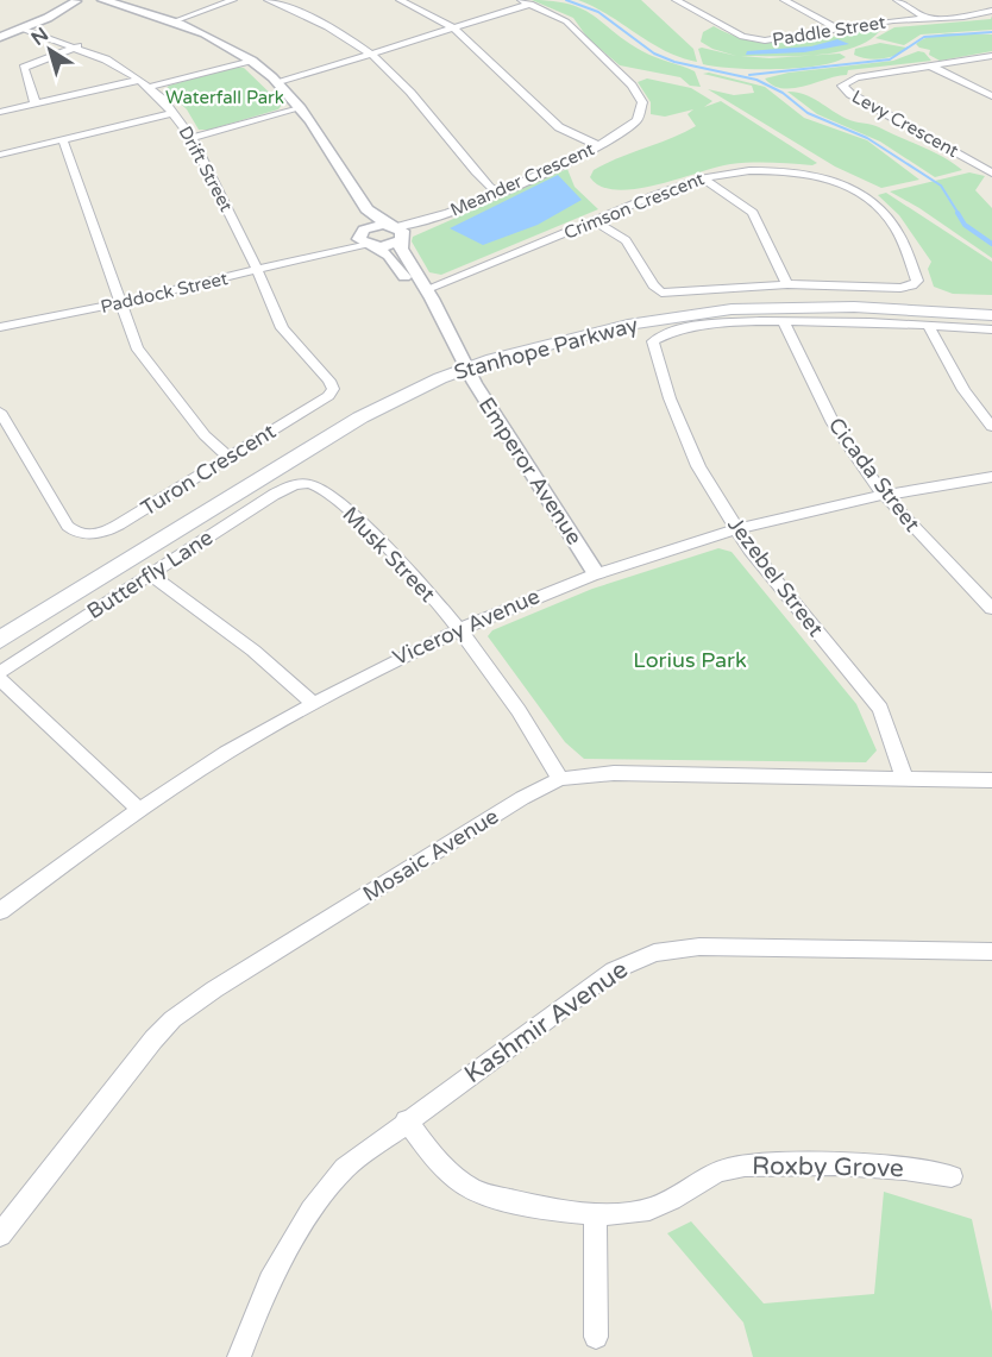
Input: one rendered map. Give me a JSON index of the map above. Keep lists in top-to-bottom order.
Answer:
{
  "streets": {
    "main road": ["Stanhope Parkway"],
    "street": [
      "Paddle Street",
      "Levy Crescent",
      "Drift Street",
      "Meander Crescent",
      "Crimson Crescent",
      "Paddock Street",
      "Turon Crescent",
      "Emperor Avenue",
      "Cicada Street",
      "Musk Street",
      "Butterfly Lane",
      "Jezebel Street",
      "Viceroy Avenue",
      "Mosaic Avenue",
      "Kashmir Avenue",
      "Roxby Grove"
    ]
  },
  "crossings": [
    ["Drift Street", "Paddock Street"],
    ["Drift Street", "Turon Crescent"],
    ["Meander Crescent", "Emperor Avenue"],
    ["Crimson Crescent", "Emperor Avenue"],
    ["Paddock Street", "Turon Crescent"],
    ["Stanhope Parkway", "Emperor Avenue"],
    ["Emperor Avenue", "Viceroy Avenue"],
    ["Cicada Street", "Jezebel Street"],
    ["Cicada Street", "Viceroy Avenue"],
    ["Musk Street", "Butterfly Lane"],
    ["Musk Street", "Viceroy Avenue"],
    ["Musk Street", "Mosaic Avenue"],
    ["Jezebel Street", "Viceroy Avenue"],
    ["Jezebel Street", "Mosaic Avenue"],
    ["Kashmir Avenue", "Roxby Grove"]
  ],
  "parks": ["Waterfall Park", "Lorius Park"],
  "north": "top left"
}
